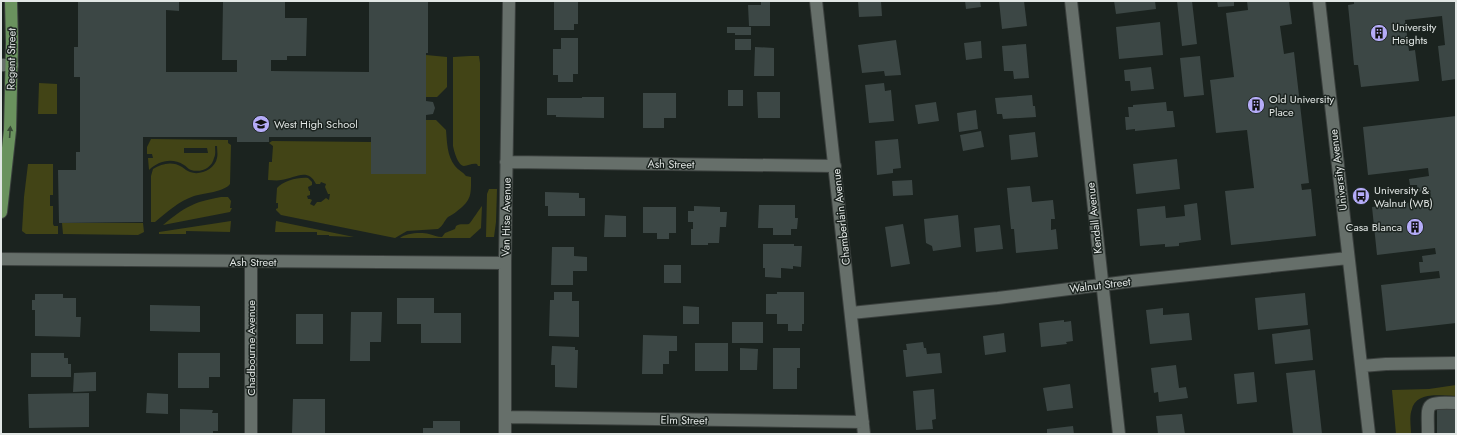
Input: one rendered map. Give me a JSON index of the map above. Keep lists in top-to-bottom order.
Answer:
{
  "streets": {
    "main road": ["Regent Street"],
    "street": [
      "Ash Street",
      "University Avenue",
      "Van Hise Avenue",
      "Chamberlain Avenue",
      "Kendall Avenue",
      "Walnut Street",
      "Chadbourne Avenue",
      "Elm Street"
    ]
  },
  "crossings": [
    ["Ash Street", "Van Hise Avenue"],
    ["Ash Street", "Chamberlain Avenue"],
    ["Ash Street", "Chadbourne Avenue"],
    ["University Avenue", "Walnut Street"],
    ["Van Hise Avenue", "Elm Street"],
    ["Chamberlain Avenue", "Walnut Street"],
    ["Chamberlain Avenue", "Elm Street"],
    ["Kendall Avenue", "Walnut Street"]
  ],
  "one_way": ["Regent Street"],
  "places": {
    "building": ["University Heights", "Old University Place", "Casa Blanca"],
    "school or university": ["West High School"],
    "bus stop": ["University & Walnut (WB)"]
  }
}
